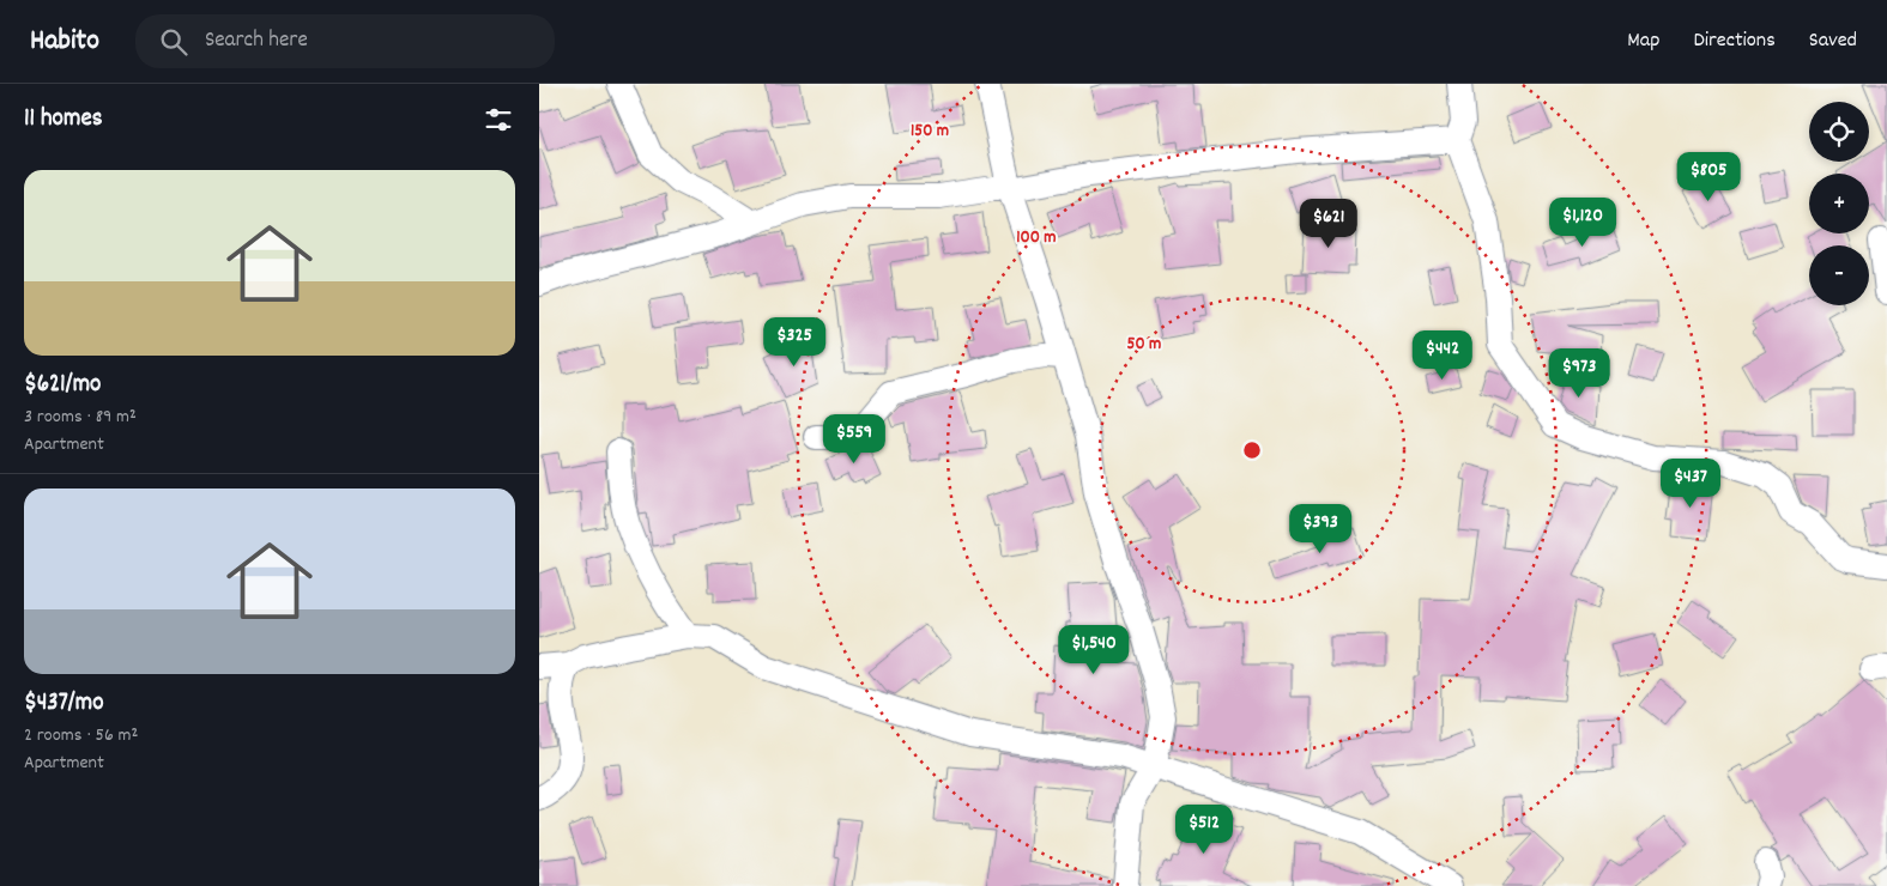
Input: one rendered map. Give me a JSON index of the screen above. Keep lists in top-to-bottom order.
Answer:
{
  "page": {
    "header": "Habito",
    "search": "Search here",
    "nav": ["Map", "Directions", "Saved"],
    "heading": "11 homes",
    "map_buttons": ["+", "−"],
    "price": [
      "$805",
      "$1,120",
      "$621",
      "$325",
      "$442",
      "$973",
      "$559",
      "$437",
      "$393",
      "$1,540",
      "$512"
    ],
    "list": [
      {
        "name": "$621/mo",
        "note": "3 rooms · 89 m² · Apartment"
      },
      {
        "name": "$437/mo",
        "note": "2 rooms · 56 m² · Apartment"
      }
    ]
  },
  "rings": ["150 m", "100 m", "50 m"]
}
